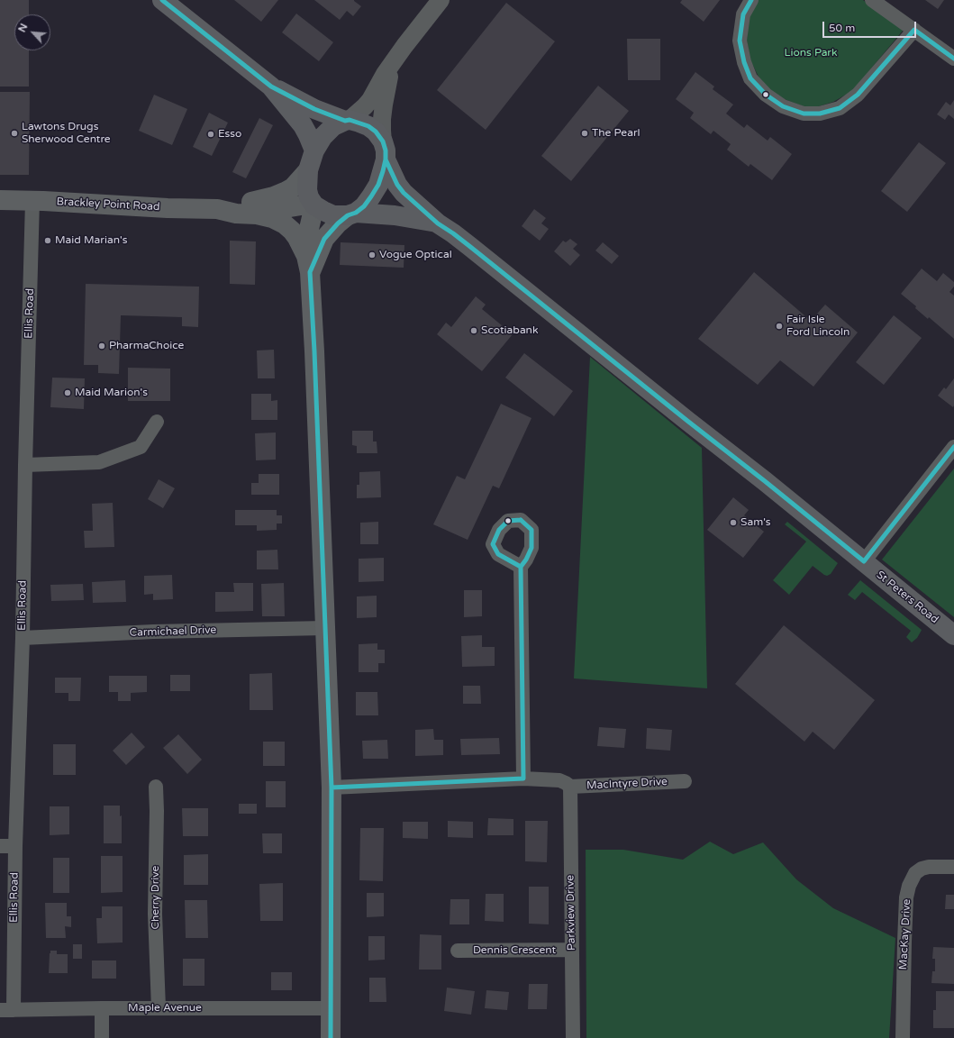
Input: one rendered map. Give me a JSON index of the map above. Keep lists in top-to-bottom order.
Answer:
{
  "streets": {
    "main road": ["Brackley Point Road", "St Peters Road"],
    "street": [
      "Ellis Road",
      "Carmichael Drive",
      "MacIntyre Drive",
      "Cherry Drive",
      "Parkview Drive",
      "MacKay Drive",
      "Dennis Crescent",
      "Maple Avenue"
    ]
  },
  "crossings": [
    ["Brackley Point Road", "Ellis Road"],
    ["Brackley Point Road", "St Peters Road"],
    ["Ellis Road", "Carmichael Drive"],
    ["Ellis Road", "Maple Avenue"],
    ["MacIntyre Drive", "Parkview Drive"],
    ["Cherry Drive", "Maple Avenue"],
    ["Parkview Drive", "Dennis Crescent"]
  ],
  "parks": ["Lions Park"],
  "places": [
    "Lawtons Drugs Sherwood Centre",
    "The Pearl",
    "Esso",
    "Maid Marian's",
    "Vogue Optical",
    "Fair Isle Ford Lincoln",
    "Scotiabank",
    "PharmaChoice",
    "Maid Marion's",
    "Sam's"
  ],
  "scale_bar": "50 m",
  "north": "top left"
}
